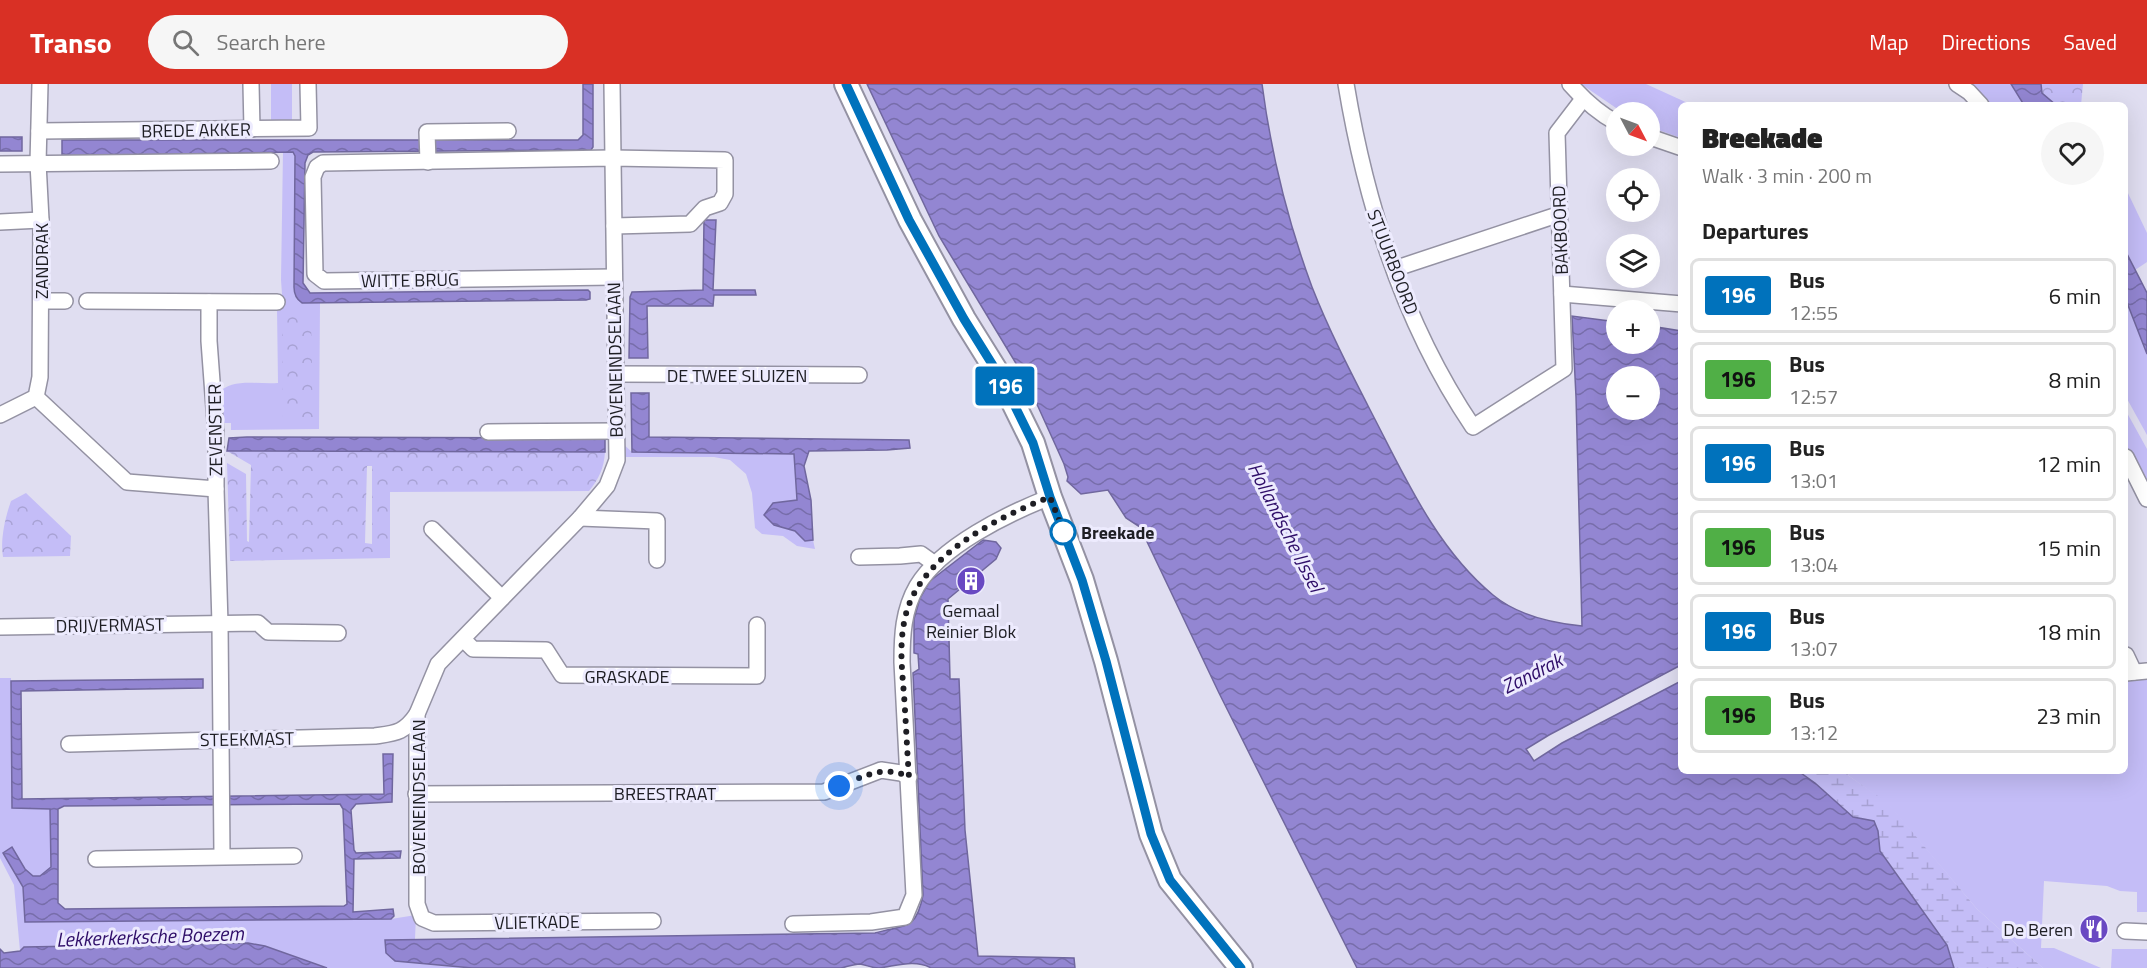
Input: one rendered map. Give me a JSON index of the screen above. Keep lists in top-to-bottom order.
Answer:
{
  "streets": {
    "street": [
      "BREDE AKKER",
      "BAKBOORD",
      "ZANDRAK",
      "STUURBOORD",
      "WITTE BRUG",
      "BOVENEINDSELAAN",
      "DE TWEE SLUIZEN",
      "ZEVENSTER",
      "DRIJVERMAST",
      "GRASKADE",
      "STEEKMAST",
      "BREESTRAAT",
      "VLIETKADE"
    ]
  },
  "crossings": [
    ["BREDE AKKER", "ZANDRAK"],
    ["BAKBOORD", "STUURBOORD"],
    ["ZANDRAK", "ZEVENSTER"],
    ["WITTE BRUG", "BOVENEINDSELAAN"],
    ["BOVENEINDSELAAN", "DE TWEE SLUIZEN"],
    ["BOVENEINDSELAAN", "GRASKADE"],
    ["BOVENEINDSELAAN", "STEEKMAST"],
    ["BOVENEINDSELAAN", "BREESTRAAT"],
    ["BOVENEINDSELAAN", "VLIETKADE"]
  ],
  "water": ["Hollandsche IJssel", "Zandrak", "Lekkerkerksche Boezem"],
  "places": {
    "other": ["Breekade"],
    "building": ["Gemaal Reinier Blok"],
    "restaurant": ["De Beren"]
  },
  "lines": ["bus line 196"],
  "north": "bottom right",
  "page": {
    "header": "Transo",
    "search": "Search here",
    "nav": ["Map", "Directions", "Saved"],
    "on_map": "196",
    "map_buttons": ["+", "−"],
    "heading": [
      ["Breekade", "Walk · 3 min · 200 m"],
      "Departures"
    ],
    "list": [
      {
        "mark": "196",
        "name": "Bus",
        "note": "12:55",
        "value": "6 min"
      },
      {
        "mark": "196",
        "name": "Bus",
        "note": "12:57",
        "value": "8 min"
      },
      {
        "mark": "196",
        "name": "Bus",
        "note": "13:01",
        "value": "12 min"
      },
      {
        "mark": "196",
        "name": "Bus",
        "note": "13:04",
        "value": "15 min"
      },
      {
        "mark": "196",
        "name": "Bus",
        "note": "13:07",
        "value": "18 min"
      },
      {
        "mark": "196",
        "name": "Bus",
        "note": "13:12",
        "value": "23 min"
      }
    ]
  }
}
